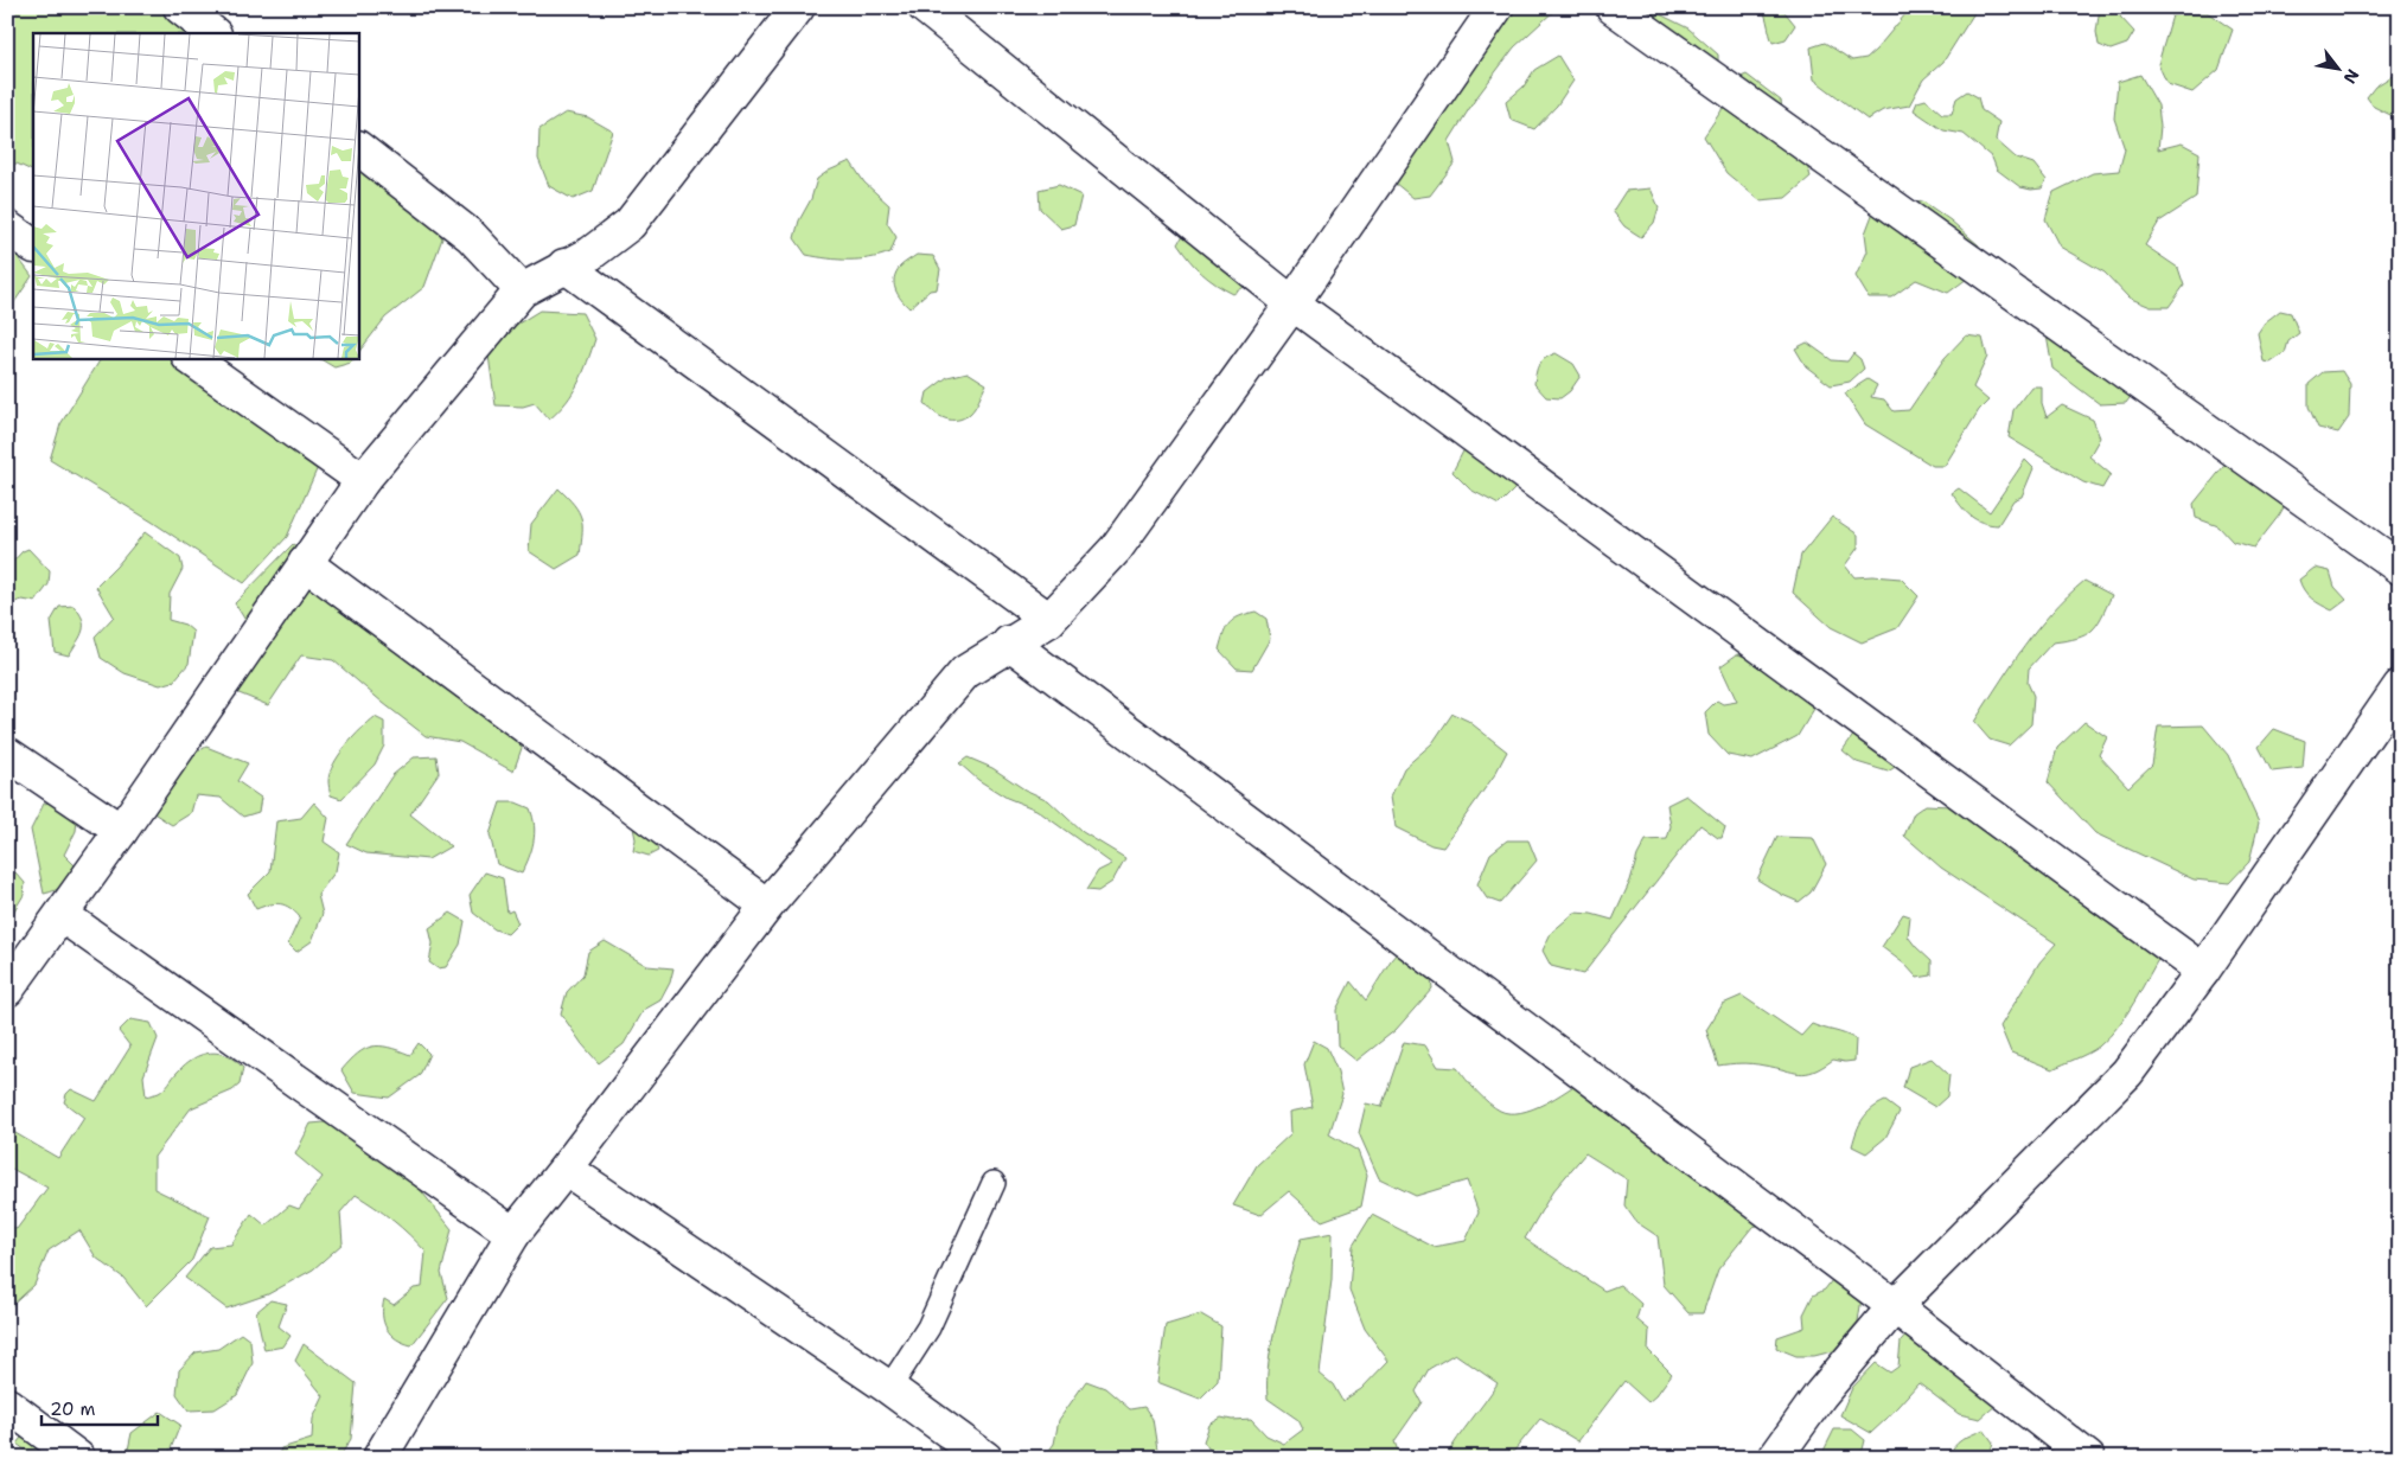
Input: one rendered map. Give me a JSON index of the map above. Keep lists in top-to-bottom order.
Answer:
{
  "scale_bar": "20 m",
  "north": "bottom right"
}
